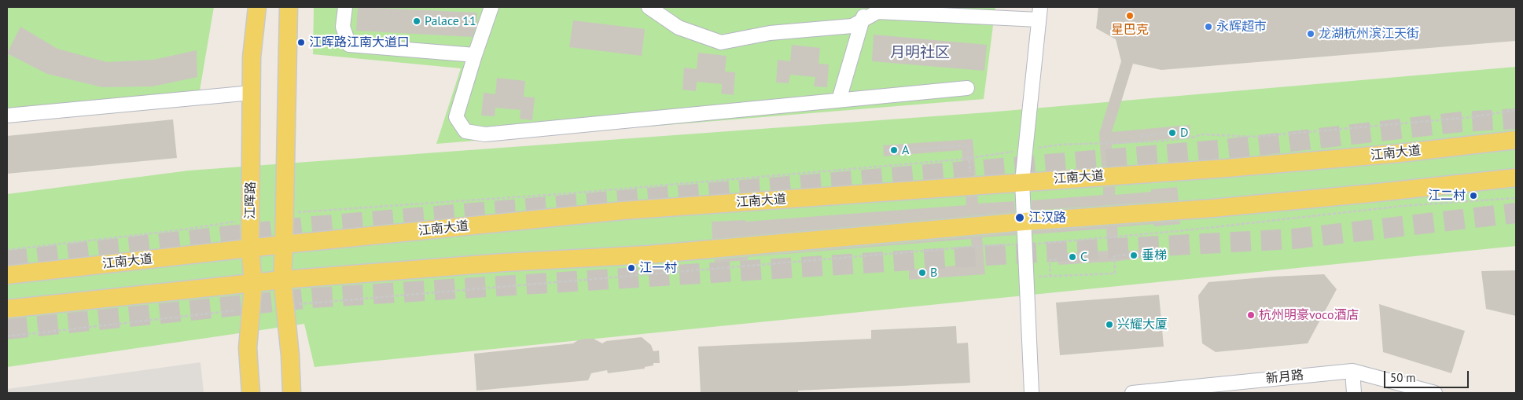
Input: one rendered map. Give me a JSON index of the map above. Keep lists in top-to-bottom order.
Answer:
{
  "streets": {
    "main road": ["江南大道", "江晖路"],
    "street": ["新月路"]
  },
  "crossings": [
    ["江南大道", "江晖路"]
  ],
  "districts": ["月明社区"],
  "places": [
    "星巴克",
    "Palace 11",
    "永辉超市",
    "龙湖杭州滨江天街",
    "江晖路江南大道口",
    "D",
    "A",
    "江二村",
    "江汉路",
    "垂梯",
    "C",
    "江一村",
    "B",
    "杭州明豪voco酒店",
    "兴耀大厦"
  ],
  "scale_bar": "50 m"
}
